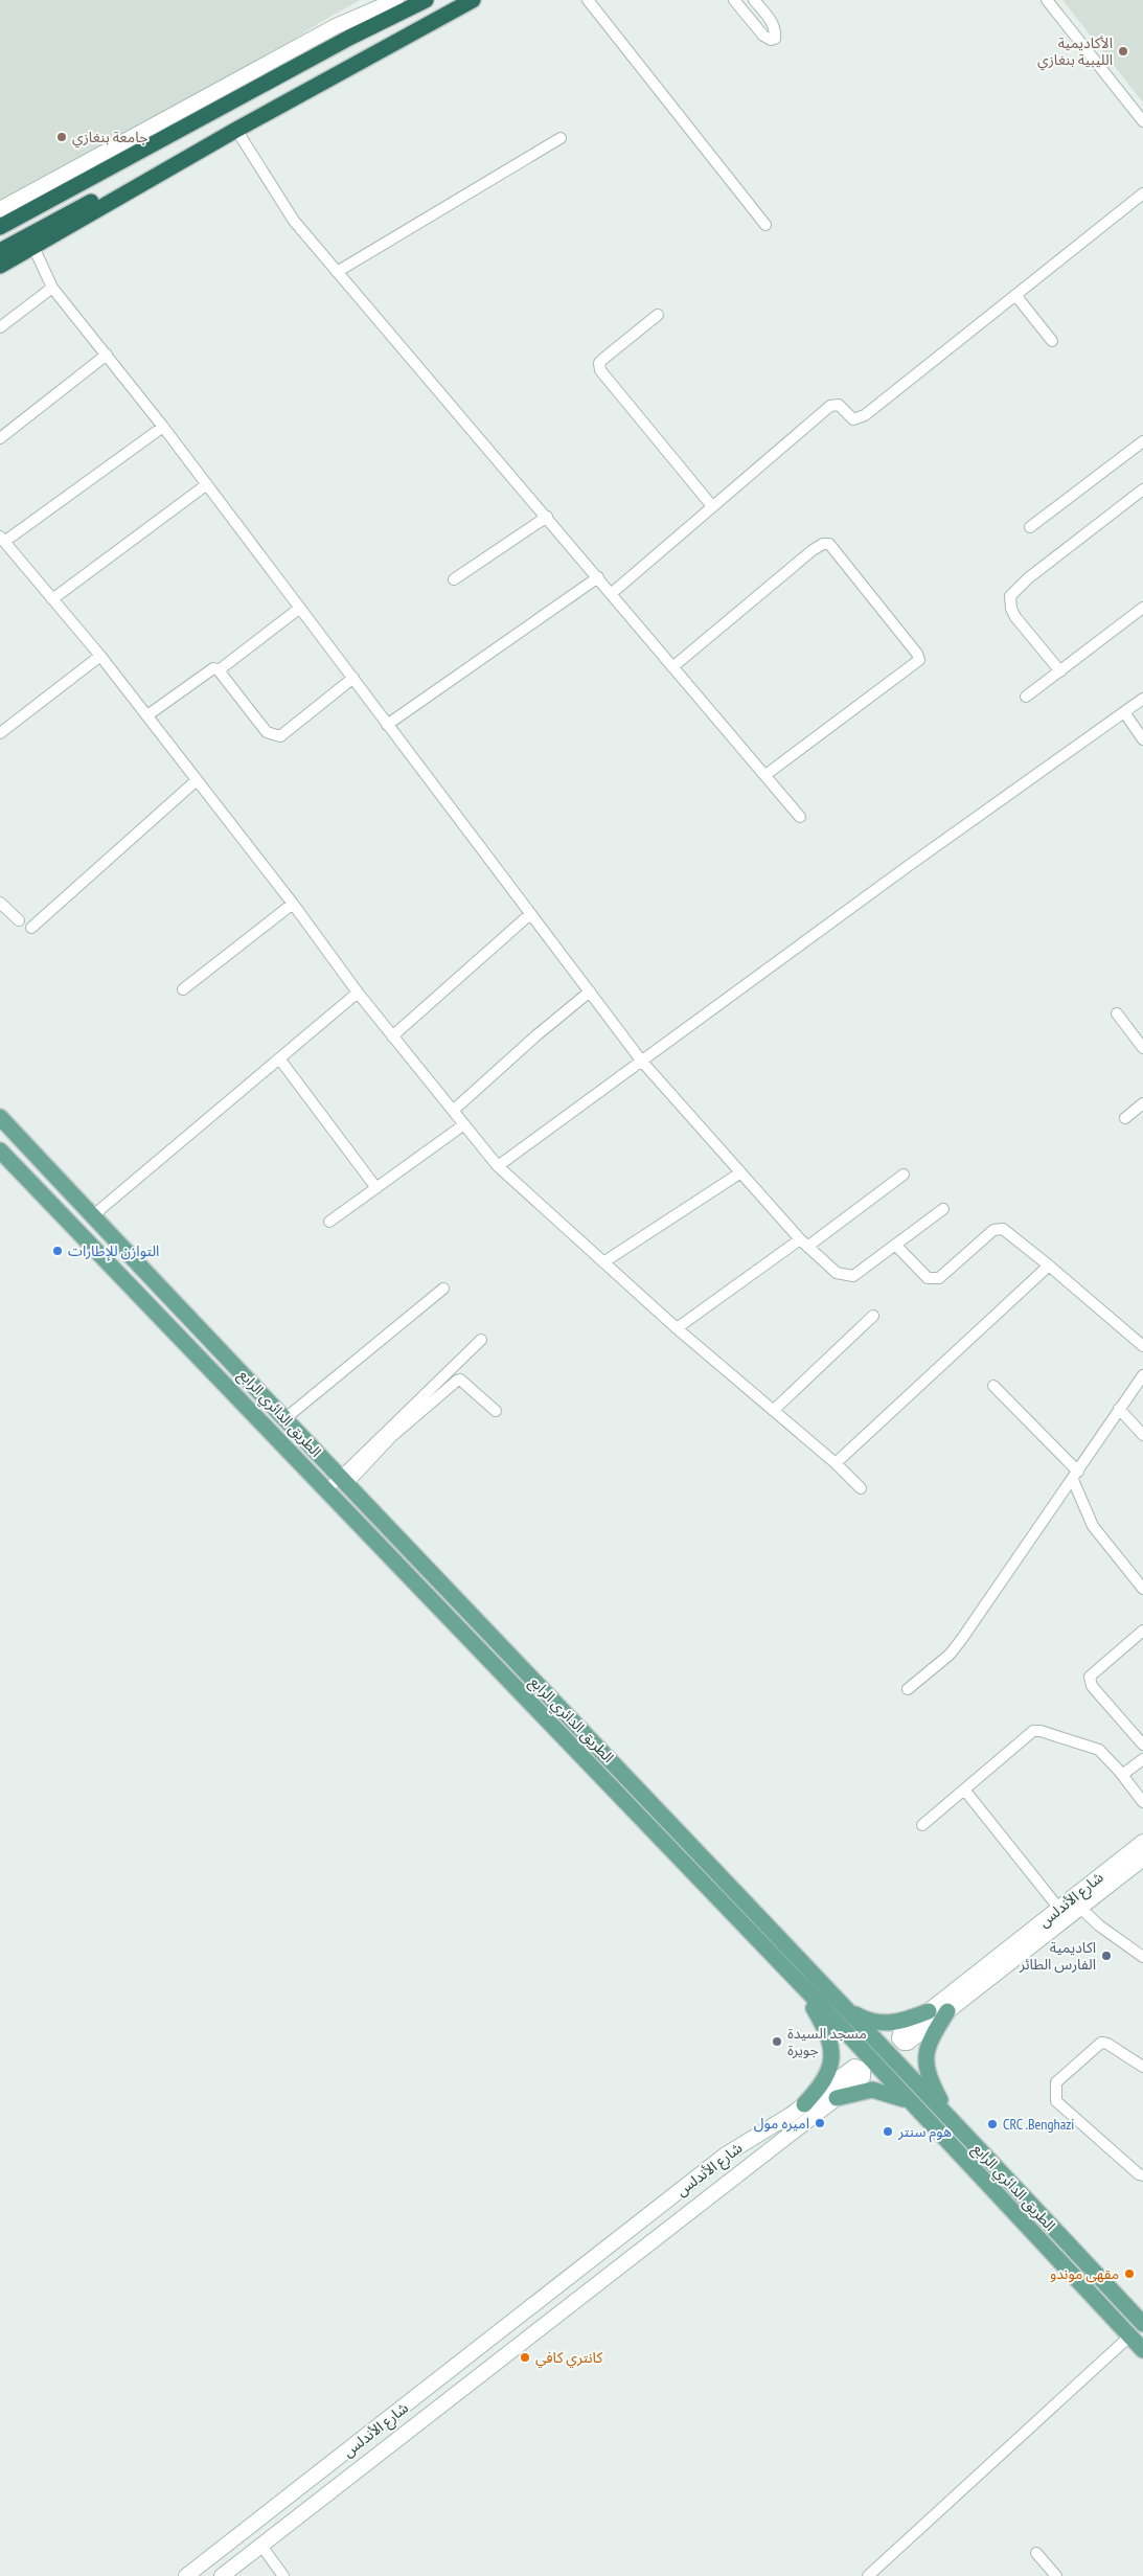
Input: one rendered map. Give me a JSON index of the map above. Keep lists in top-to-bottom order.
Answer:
{
  "streets": {
    "main road": ["الطريق الدائري الرابع", "شارع الأندلس"]
  },
  "places": [
    "الأكاديمية الليبية بنغازي",
    "جامعة بنغازي",
    "التوازن للإطارات",
    "اكاديمية الفارس الطائر",
    "مسجد السيدة جويرة",
    "اميره مول",
    "CRC .Benghazi",
    "هوم سنتر",
    "مقهى موندو",
    "كانتري كافي"
  ]
}
